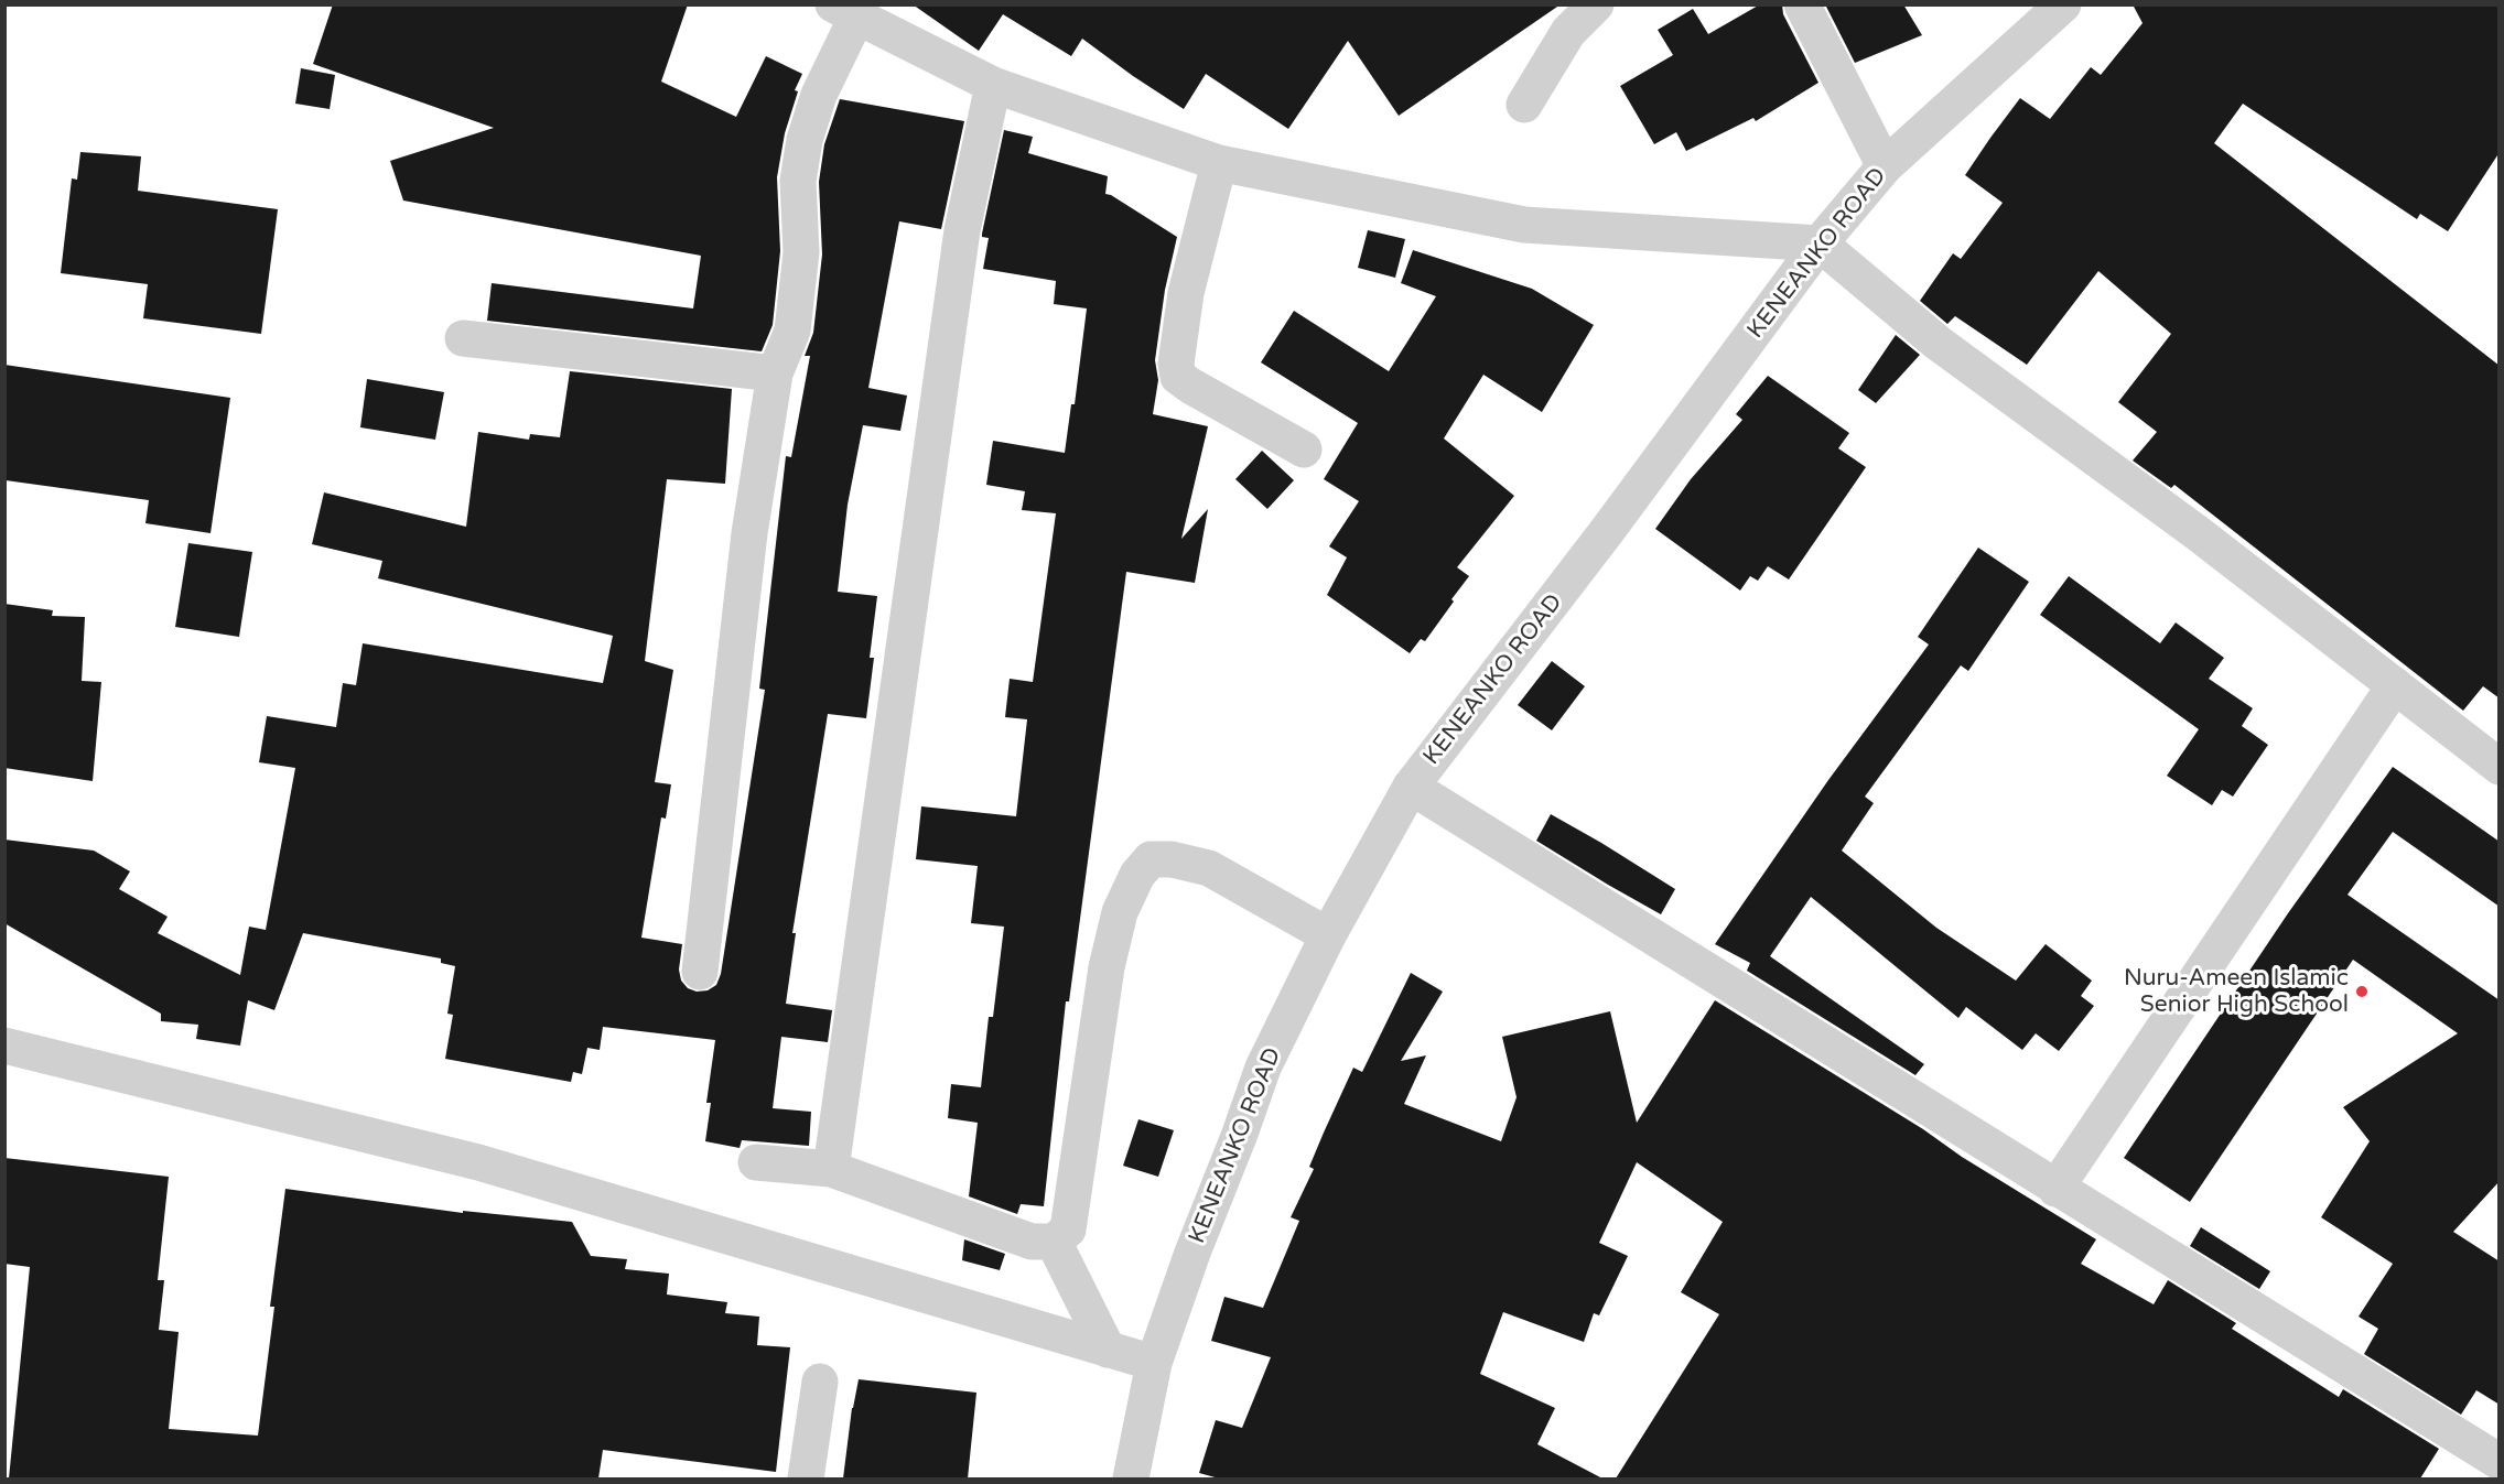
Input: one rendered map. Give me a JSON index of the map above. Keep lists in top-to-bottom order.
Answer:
{
  "streets": {
    "street": ["KENEANKO ROAD"]
  },
  "places": ["Nuru-Ameen Islamic Senior High School"]
}
